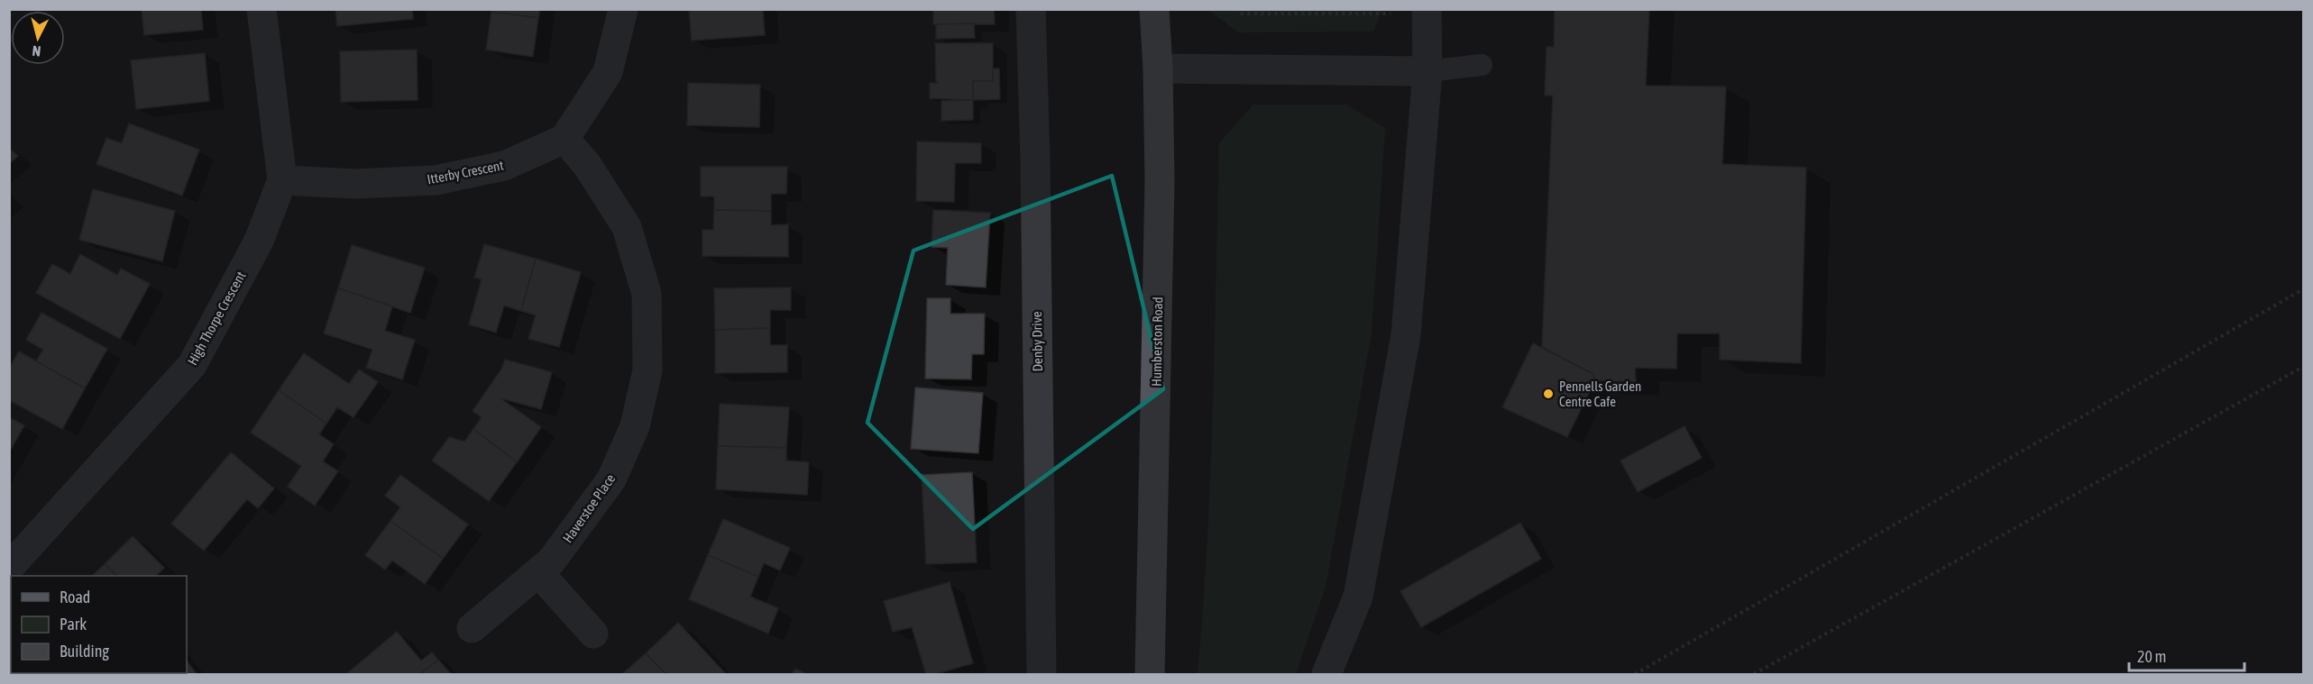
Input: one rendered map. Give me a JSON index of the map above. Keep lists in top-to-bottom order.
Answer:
{
  "streets": {
    "main road": ["Humberston Road"],
    "street": [
      "Itterby Crescent",
      "High Thorpe Crescent",
      "Denby Drive",
      "Haverstoe Place"
    ]
  },
  "crossings": [
    ["Itterby Crescent", "High Thorpe Crescent"],
    ["Itterby Crescent", "Haverstoe Place"]
  ],
  "places": ["Pennells Garden Centre Cafe"],
  "legend": ["Road", "Park", "Building"],
  "scale_bar": "20 m",
  "north": "bottom"
}
